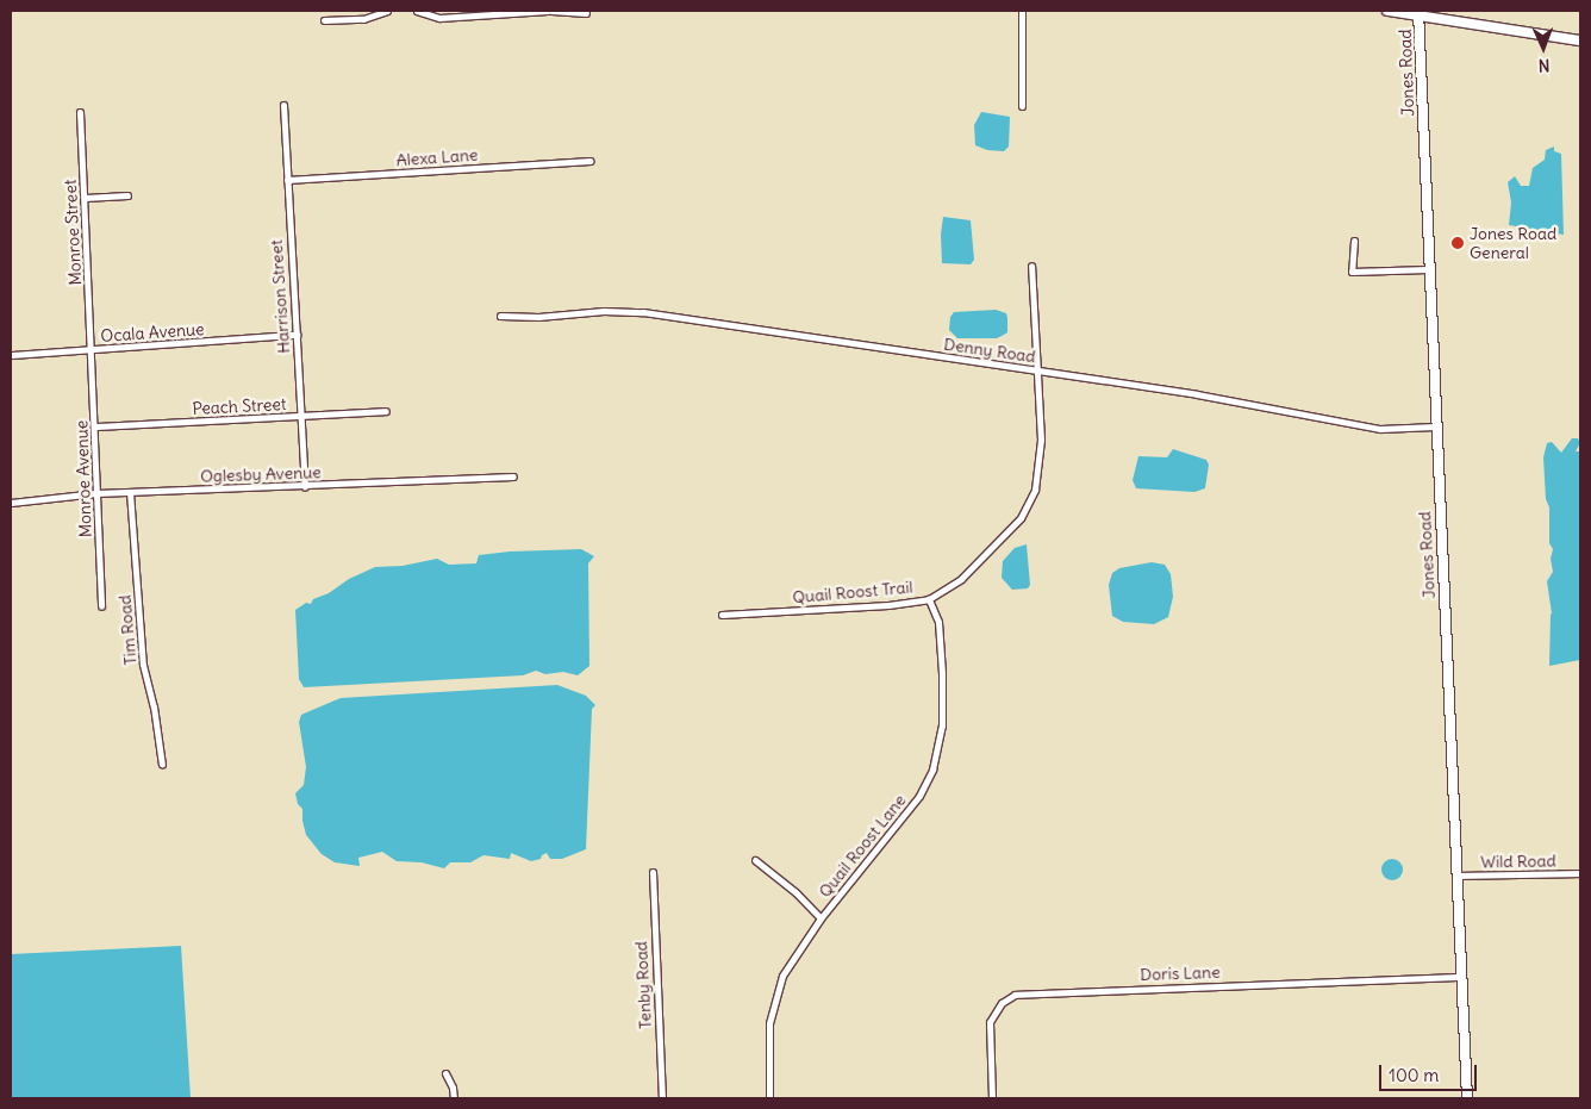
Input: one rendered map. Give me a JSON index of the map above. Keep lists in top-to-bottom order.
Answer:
{
  "streets": {
    "street": [
      "Jones Road",
      "Alexa Lane",
      "Monroe Street",
      "Harrison Street",
      "Ocala Avenue",
      "Denny Road",
      "Peach Street",
      "Oglesby Avenue",
      "Monroe Avenue",
      "Quail Roost Trail",
      "Tim Road",
      "Quail Roost Lane",
      "Wild Road",
      "Doris Lane",
      "Tenby Road"
    ]
  },
  "crossings": [
    ["Jones Road", "Denny Road"],
    ["Jones Road", "Wild Road"],
    ["Jones Road", "Doris Lane"],
    ["Alexa Lane", "Harrison Street"],
    ["Monroe Street", "Ocala Avenue"],
    ["Monroe Street", "Monroe Avenue"],
    ["Harrison Street", "Ocala Avenue"],
    ["Harrison Street", "Peach Street"],
    ["Harrison Street", "Oglesby Avenue"],
    ["Ocala Avenue", "Monroe Avenue"],
    ["Denny Road", "Quail Roost Trail"],
    ["Peach Street", "Monroe Avenue"],
    ["Oglesby Avenue", "Monroe Avenue"],
    ["Oglesby Avenue", "Tim Road"],
    ["Quail Roost Trail", "Quail Roost Lane"]
  ],
  "places": ["Jones Road General"],
  "scale_bar": "100 m",
  "north": "bottom"
}
